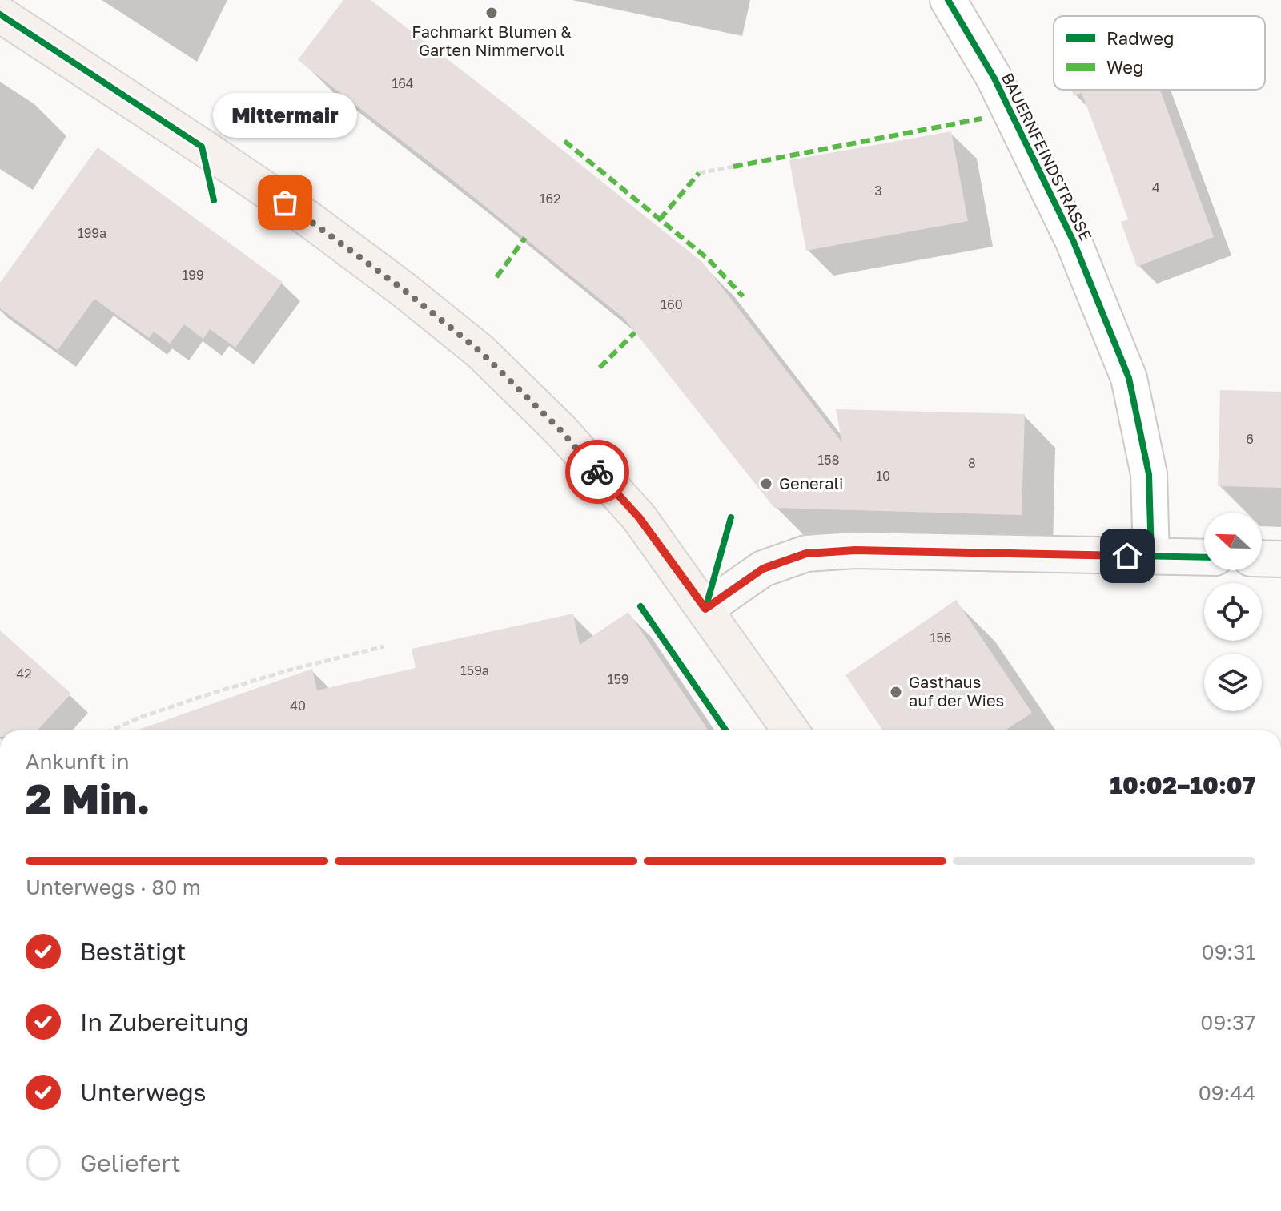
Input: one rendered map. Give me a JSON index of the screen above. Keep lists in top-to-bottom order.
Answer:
{
  "streets": {
    "street": ["BAUERNFEINDSTRASSE"]
  },
  "places": [
    "Fachmarkt Blumen & Garten Nimmervoll",
    "Mittermair",
    "Generali",
    "Gasthaus auf der Wies"
  ],
  "house_numbers": [
    "164",
    "4",
    "3",
    "162",
    "199a",
    "199",
    "160",
    "6",
    "158",
    "8",
    "10",
    "156",
    "159a",
    "42",
    "159",
    "40"
  ],
  "legend": ["Radweg", "Weg"],
  "north": "left",
  "page": {
    "bubble": "Mittermair",
    "heading": ["2 Min.", "Ankunft in", "10:02–10:07"],
    "bar": "Unterwegs · 80 m",
    "list": [
      ["Bestätigt", "09:31"],
      ["In Zubereitung", "09:37"],
      ["Unterwegs", "09:44"],
      "Geliefert"
    ]
  }
}
